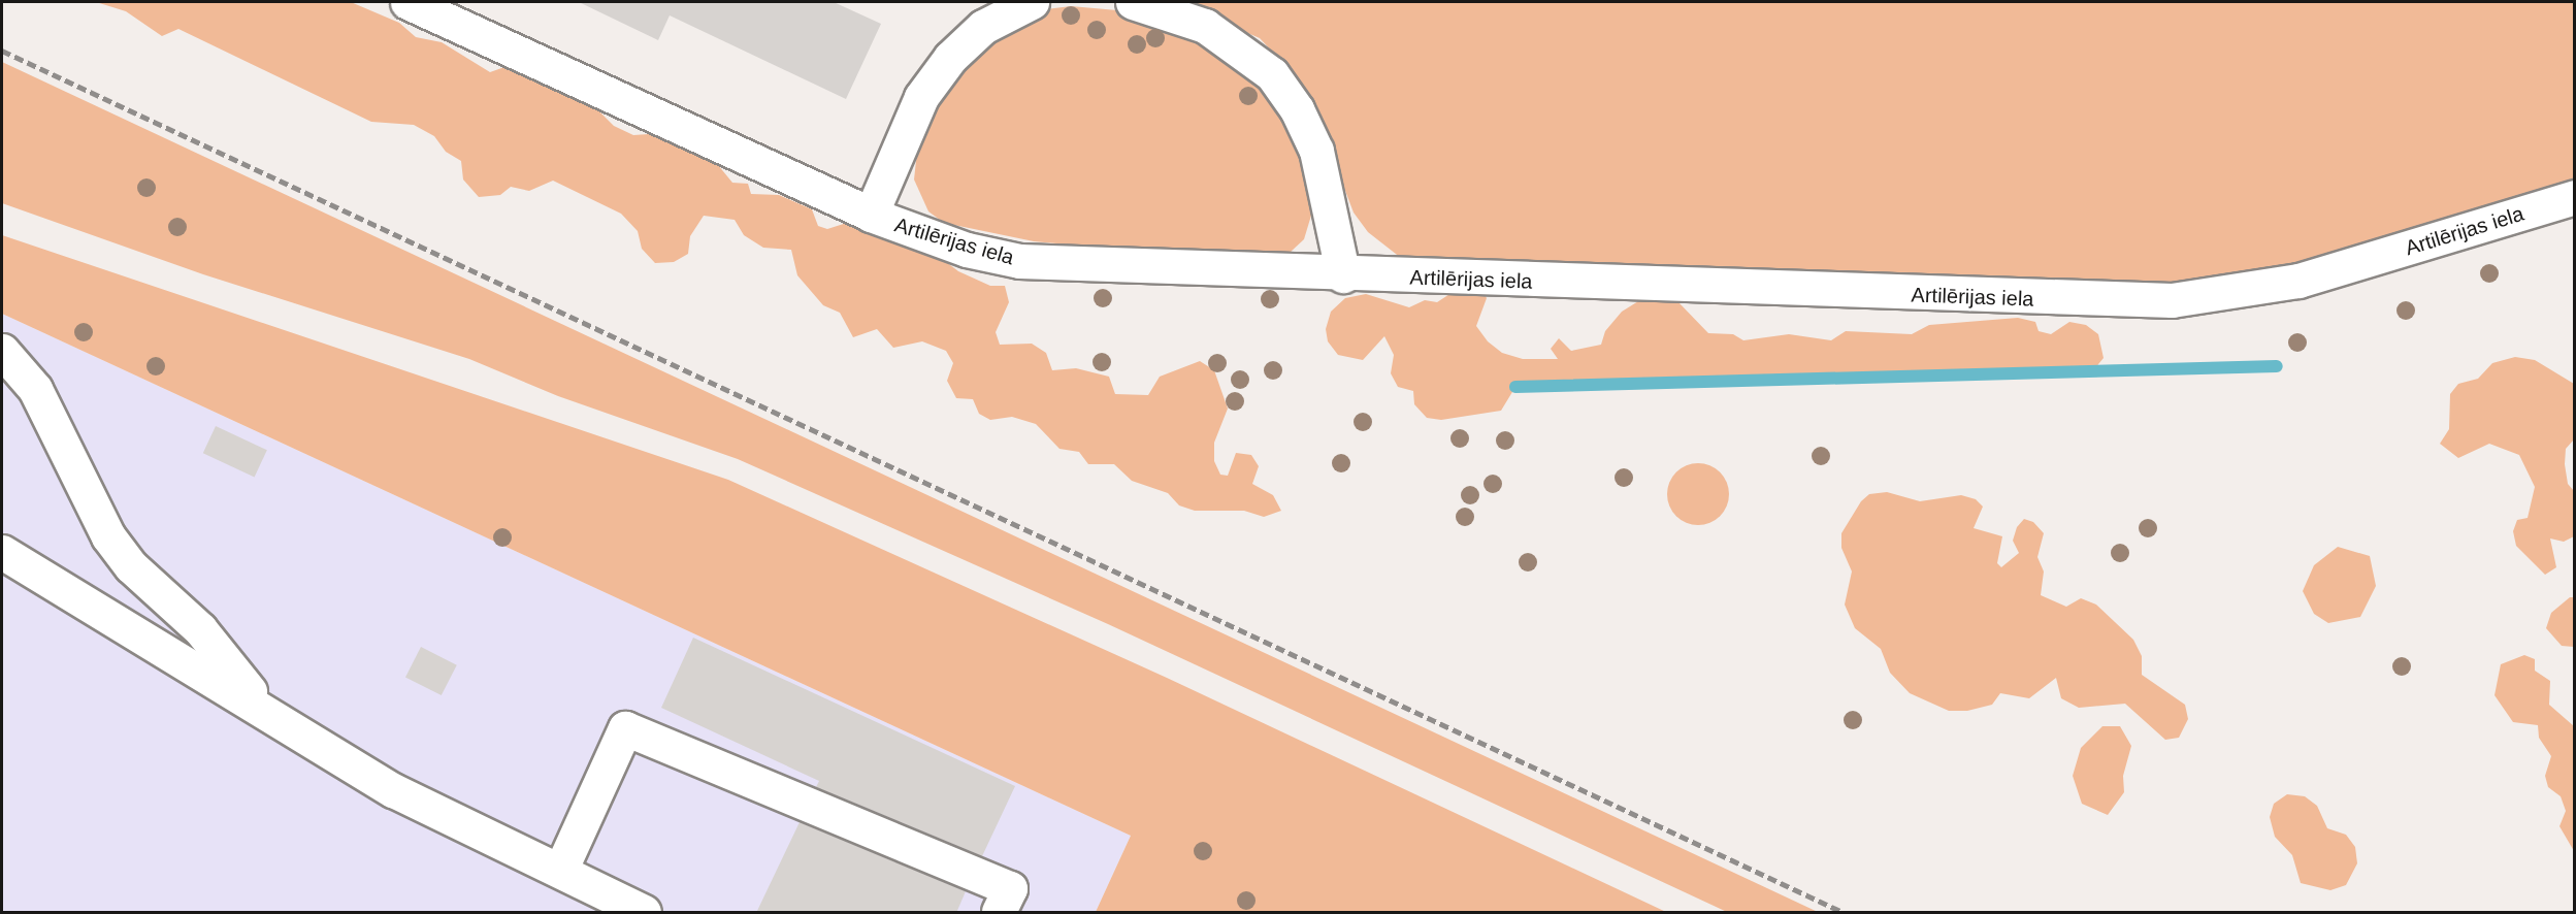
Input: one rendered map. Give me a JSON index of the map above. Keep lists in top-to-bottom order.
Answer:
{
  "streets": {
    "street": ["Artilērijas iela"]
  }
}
